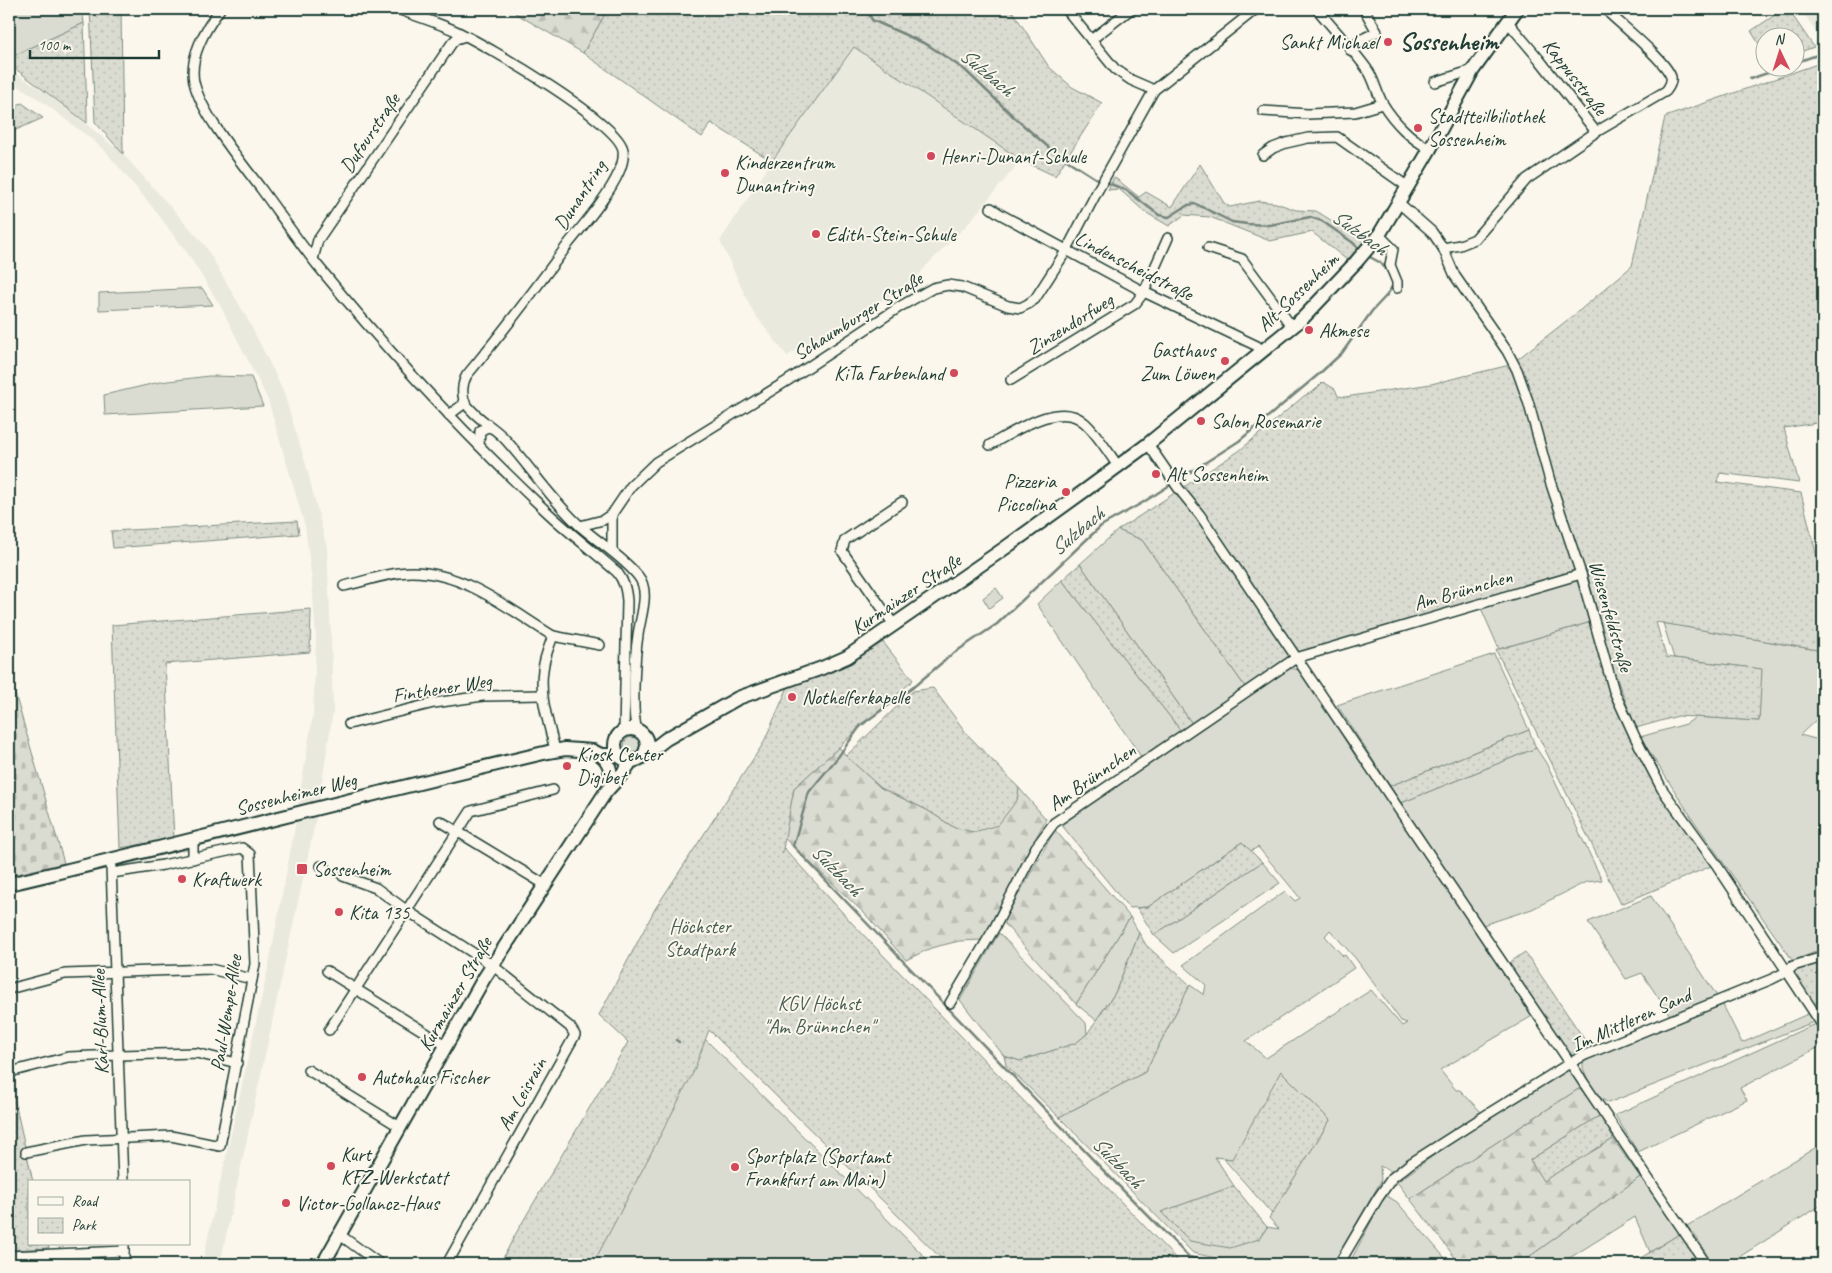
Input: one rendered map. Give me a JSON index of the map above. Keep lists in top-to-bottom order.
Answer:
{
  "streets": {
    "main road": ["Alt-Sossenheim", "Kurmainzer Straße", "Sossenheimer Weg"],
    "street": [
      "Kappusstraße",
      "Dufourstraße",
      "Dunantring",
      "Lindenscheidstraße",
      "Schaumburger Straße",
      "Zinzendorfweg",
      "Am Brünnchen",
      "Wiesenfeldstraße",
      "Finthener Weg",
      "Paul-Wempe-Allee",
      "Im Mittleren Sand",
      "Karl-Blum-Allee",
      "Am Leisrain"
    ]
  },
  "crossings": [
    ["Kappusstraße", "Alt-Sossenheim"],
    ["Dufourstraße", "Dunantring"],
    ["Lindenscheidstraße", "Alt-Sossenheim"],
    ["Lindenscheidstraße", "Schaumburger Straße"],
    ["Lindenscheidstraße", "Zinzendorfweg"],
    ["Alt-Sossenheim", "Kurmainzer Straße"],
    ["Alt-Sossenheim", "Wiesenfeldstraße"],
    ["Am Brünnchen", "Wiesenfeldstraße"],
    ["Kurmainzer Straße", "Sossenheimer Weg"],
    ["Kurmainzer Straße", "Am Leisrain"],
    ["Wiesenfeldstraße", "Im Mittleren Sand"],
    ["Sossenheimer Weg", "Paul-Wempe-Allee"],
    ["Sossenheimer Weg", "Karl-Blum-Allee"],
    ["Paul-Wempe-Allee", "Karl-Blum-Allee"]
  ],
  "districts": ["Sossenheim"],
  "water": ["Sulzbach"],
  "parks": ["Höchster Stadtpark", "KGV Höchst \"Am Brünnchen\""],
  "places": {
    "other": [
      "Sankt Michael",
      "Stadtteilbiliothek Sossenheim",
      "Henri-Dunant-Schule",
      "Kinderzentrum Dunantring",
      "Edith-Stein-Schule",
      "Akmese",
      "Gasthaus Zum Löwen",
      "KiTa Farbenland",
      "Salon Rosemarie",
      "Alt Sossenheim",
      "Pizzeria Piccolina",
      "Nothelferkapelle",
      "Kiosk Center Digibet",
      "Kraftwerk",
      "Kita 135",
      "Autohaus Fischer",
      "Kurt KFZ-Werkstatt",
      "Sportplatz (Sportamt Frankfurt am Main)",
      "Victor-Gollancz-Haus"
    ],
    "transit": ["Sossenheim"]
  },
  "legend": ["Road", "Park"],
  "scale_bar": "100 m",
  "north": "top"
}
